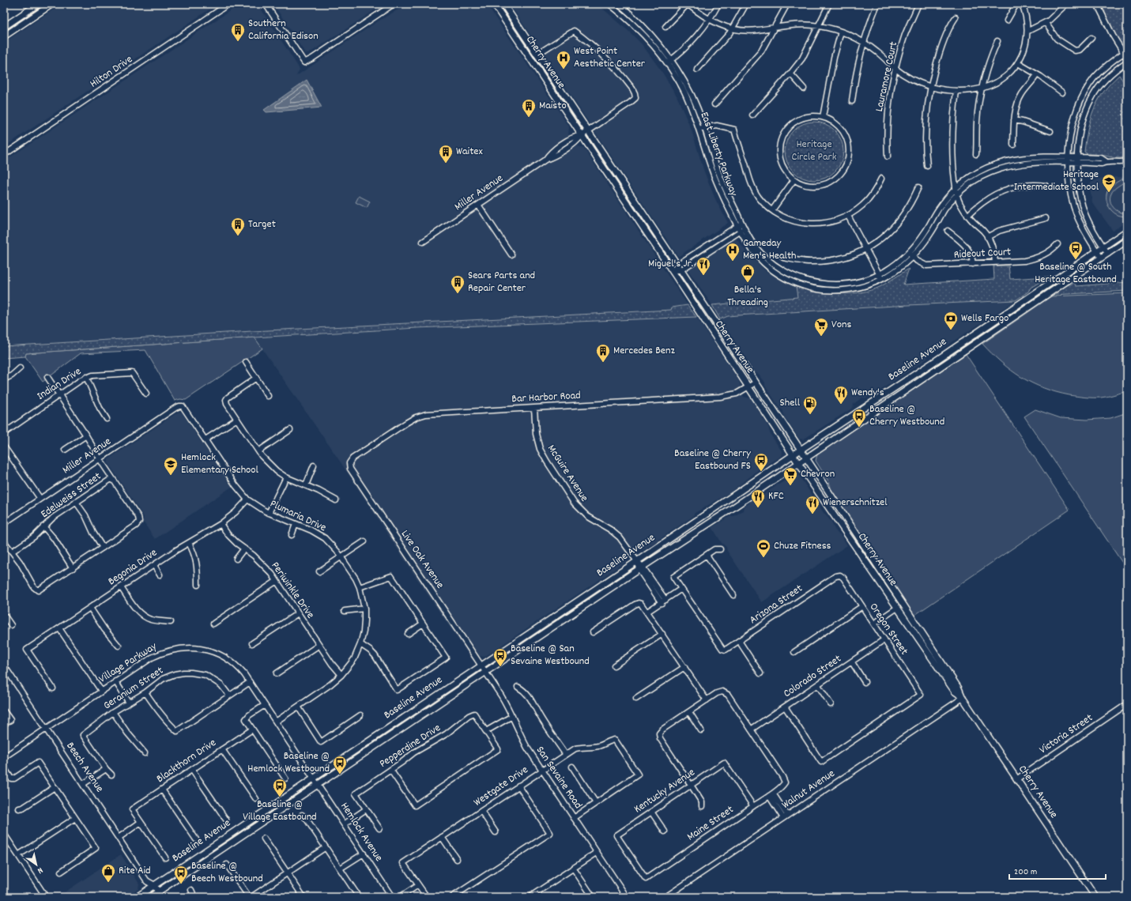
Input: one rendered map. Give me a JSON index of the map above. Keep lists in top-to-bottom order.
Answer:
{
  "streets": {
    "main road": ["Cherry Avenue", "Baseline Avenue", "Beech Avenue"],
    "street": [
      "Hilton Drive",
      "Lauramore Court",
      "East Liberty Parkway",
      "Miller Avenue",
      "Rideout Court",
      "Indian Drive",
      "Bar Harbor Road",
      "McGuire Avenue",
      "Edelweiss Street",
      "Plumaria Drive",
      "Live Oak Avenue",
      "Begonia Drive",
      "Periwinkle Drive",
      "Arizona Street",
      "Oregon Street",
      "Village Parkway",
      "Colorado Street",
      "Geranium Street",
      "Victoria Street",
      "Pepperdine Drive",
      "Blackthorn Drive",
      "San Sevaine Road",
      "Westgate Drive",
      "Walnut Avenue",
      "Kentucky Avenue",
      "Maine Street",
      "Hemlock Avenue"
    ]
  },
  "crossings": [
    ["Cherry Avenue", "Miller Avenue"],
    ["Cherry Avenue", "Baseline Avenue"],
    ["Cherry Avenue", "Bar Harbor Road"],
    ["Cherry Avenue", "Victoria Street"],
    ["Cherry Avenue", "Walnut Avenue"],
    ["East Liberty Parkway", "Rideout Court"],
    ["Miller Avenue", "Plumaria Drive"],
    ["Baseline Avenue", "McGuire Avenue"],
    ["Baseline Avenue", "Live Oak Avenue"],
    ["Baseline Avenue", "Village Parkway"],
    ["Baseline Avenue", "Beech Avenue"],
    ["Baseline Avenue", "San Sevaine Road"],
    ["Baseline Avenue", "Hemlock Avenue"],
    ["Bar Harbor Road", "McGuire Avenue"],
    ["Bar Harbor Road", "Live Oak Avenue"],
    ["Plumaria Drive", "Begonia Drive"],
    ["Plumaria Drive", "Periwinkle Drive"],
    ["Plumaria Drive", "Village Parkway"],
    ["Live Oak Avenue", "San Sevaine Road"],
    ["Begonia Drive", "Periwinkle Drive"],
    ["Arizona Street", "Oregon Street"],
    ["Oregon Street", "Colorado Street"],
    ["Village Parkway", "Beech Avenue"],
    ["Village Parkway", "Hemlock Avenue"],
    ["Colorado Street", "Maine Street"],
    ["San Sevaine Road", "Westgate Drive"],
    ["Kentucky Avenue", "Maine Street"]
  ],
  "parks": ["Heritage Circle Park"],
  "places": {
    "building": [
      "Southern California Edison",
      "Maisto",
      "Waitex",
      "Target",
      "Sears Parts and Repair Center",
      "Mercedes Benz"
    ],
    "hospital": ["West Point Aesthetic Center", "Gameday Men's Health"],
    "school or university": ["Heritage Intermediate School", "Hemlock Elementary School"],
    "bus stop": [
      "Baseline @ South Heritage Eastbound",
      "Baseline @ Cherry Westbound",
      "Baseline @ Cherry Eastbound FS",
      "Baseline @ San Sevaine Westbound",
      "Baseline @ Hemlock Westbound",
      "Baseline @ Village Eastbound",
      "Baseline @ Beech Westbound"
    ],
    "restaurant": [
      "Miguel's Jr.",
      "Wendy's",
      "KFC",
      "Wienerschnitzel"
    ],
    "shop": ["Bella's Threading", "Rite Aid"],
    "bank": ["Wells Fargo"],
    "supermarket": ["Vons", "Chevron"],
    "fuel station": ["Shell"],
    "sports": ["Chuze Fitness"]
  },
  "scale_bar": "200 m",
  "north": "bottom right"
}
